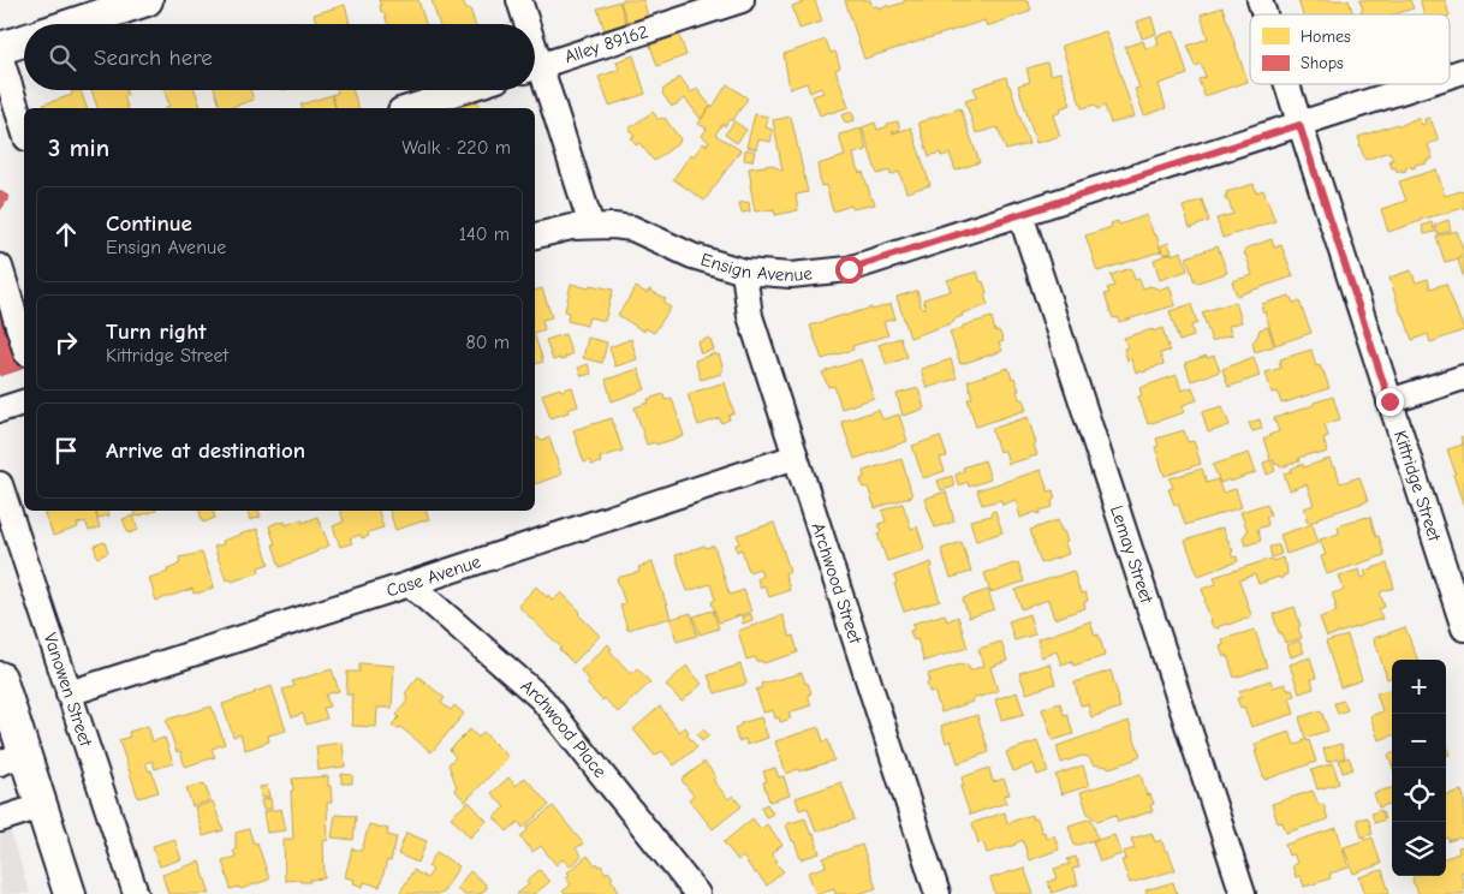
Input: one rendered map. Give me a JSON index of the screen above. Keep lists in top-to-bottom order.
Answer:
{
  "streets": {
    "street": [
      "Alley 89162",
      "Ensign Avenue",
      "Kittridge Street",
      "Lemay Street",
      "Case Avenue",
      "Archwood Street",
      "Vanowen Street",
      "Archwood Place"
    ]
  },
  "crossings": [
    ["Ensign Avenue", "Kittridge Street"],
    ["Ensign Avenue", "Lemay Street"],
    ["Ensign Avenue", "Archwood Street"],
    ["Case Avenue", "Archwood Street"],
    ["Case Avenue", "Vanowen Street"],
    ["Case Avenue", "Archwood Place"]
  ],
  "legend": ["Homes", "Shops"],
  "page": {
    "search": "Search here",
    "heading": ["3 min", "Walk · 220 m"],
    "list": [
      ["Continue", "Ensign Avenue", "140 m"],
      ["Turn right", "Kittridge Street", "80 m"],
      "Arrive at destination"
    ],
    "map_buttons": ["+", "−"]
  }
}
